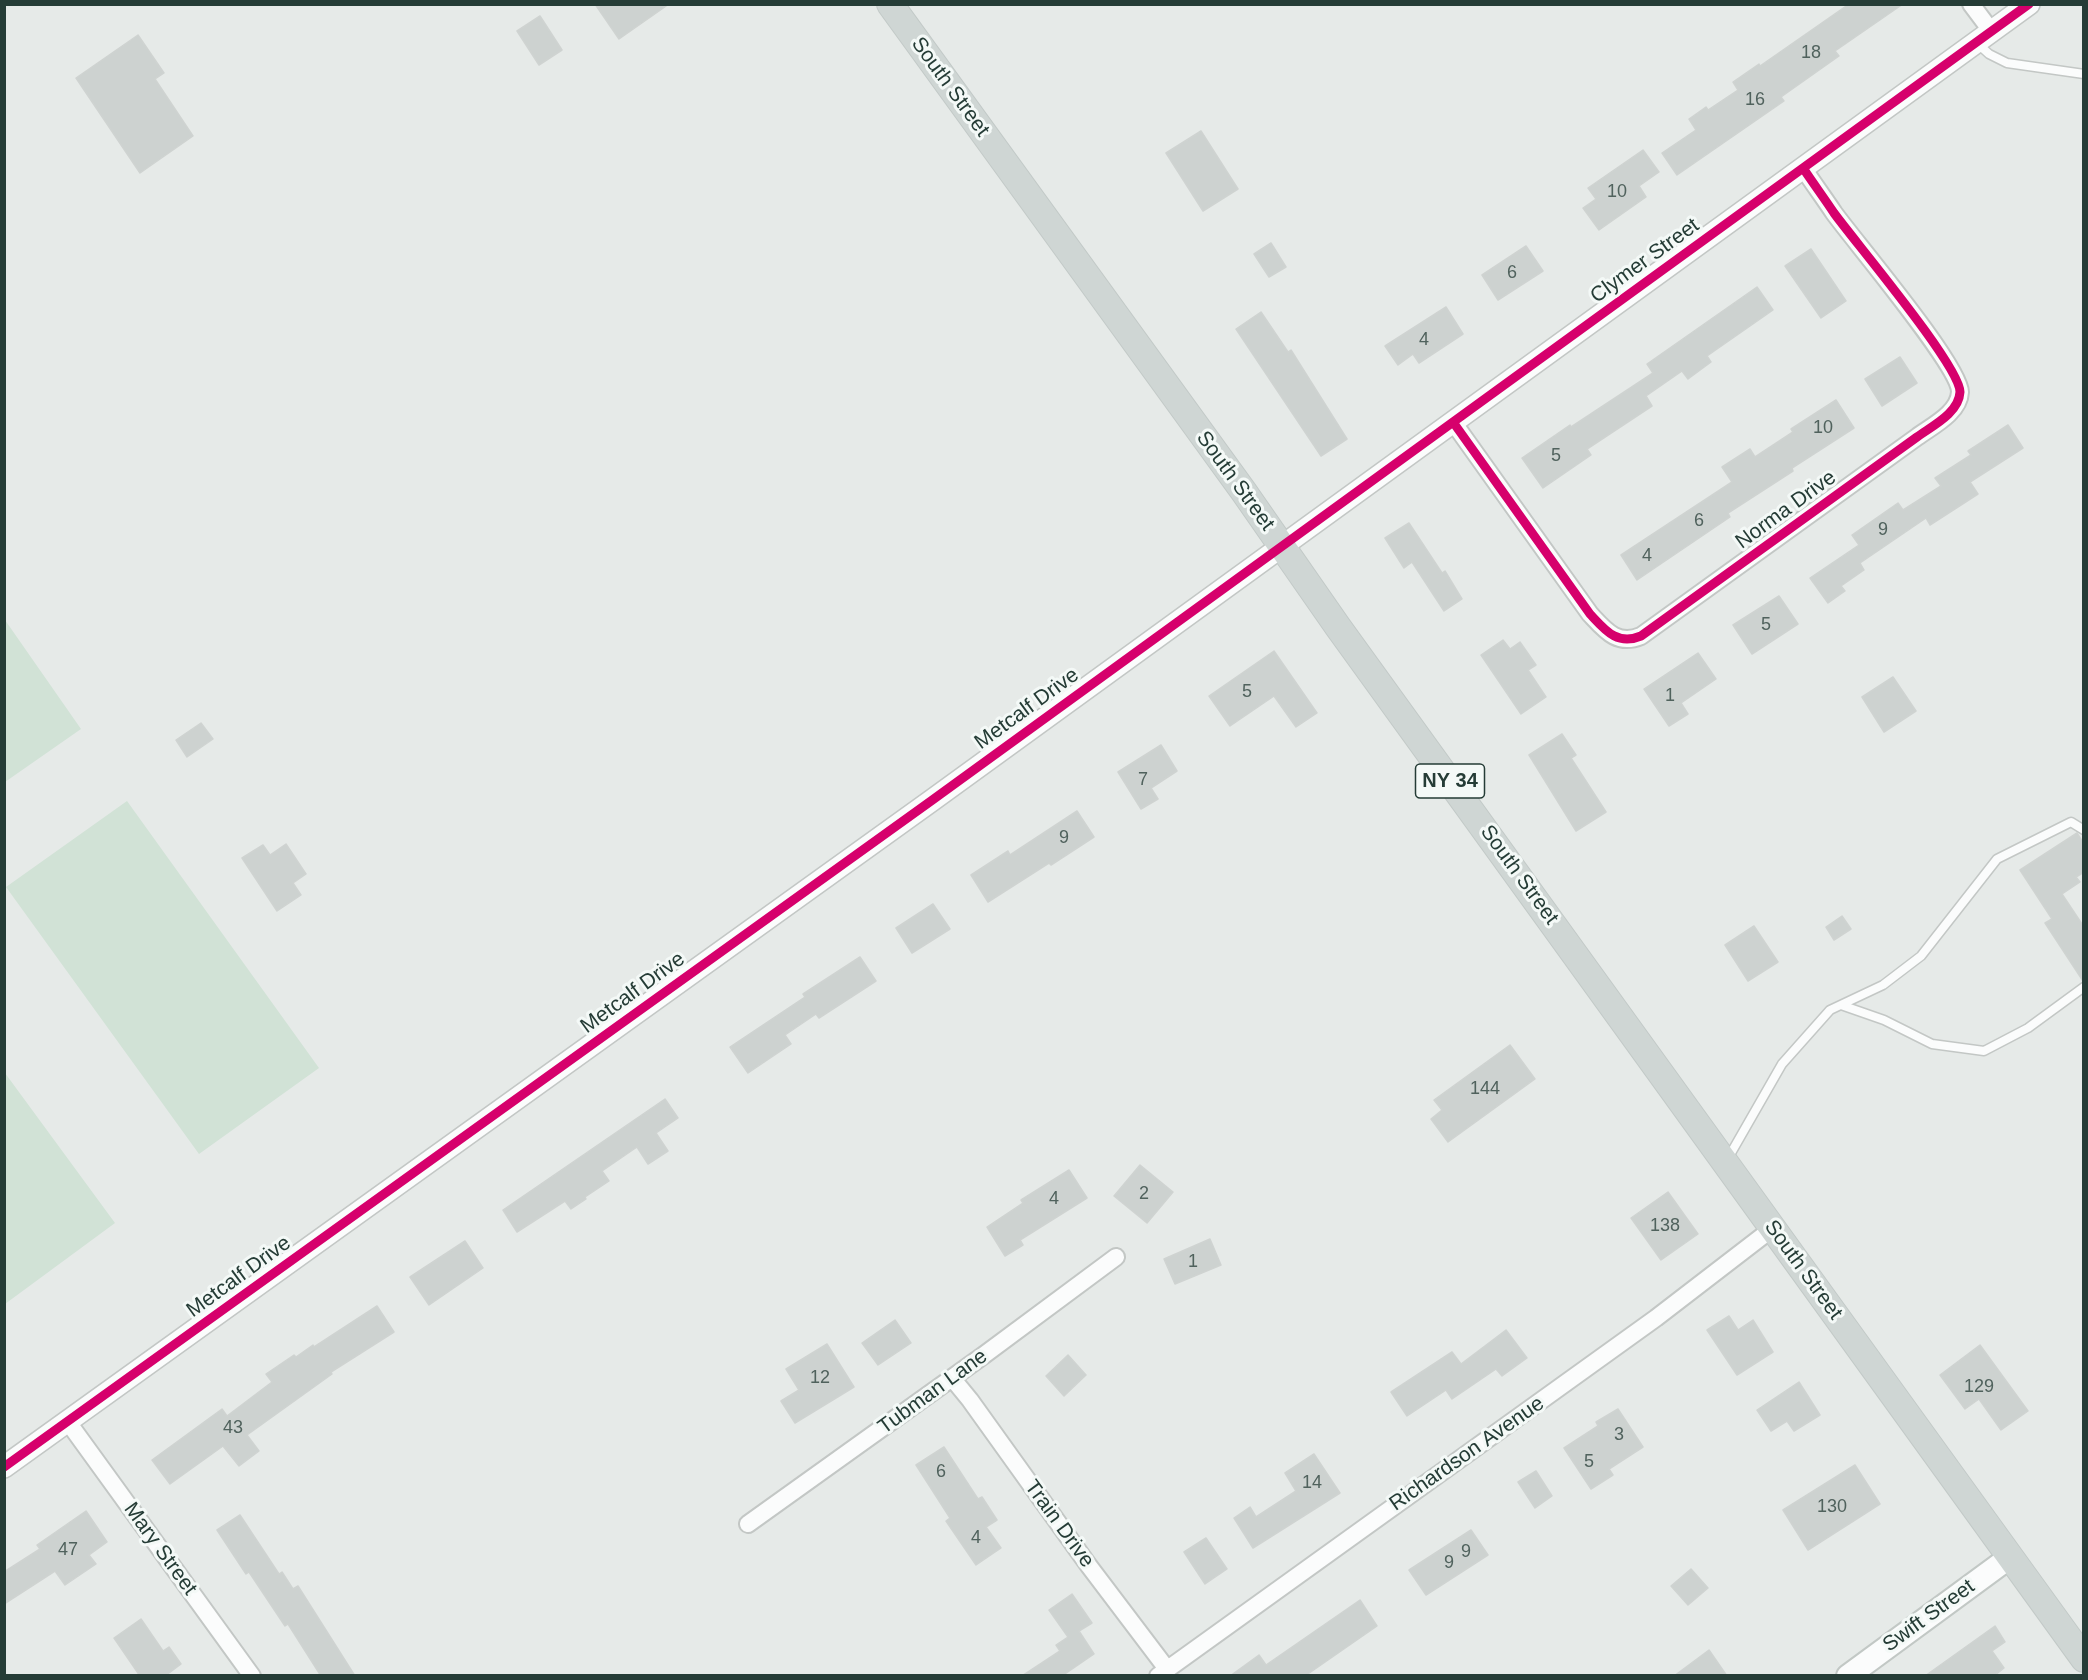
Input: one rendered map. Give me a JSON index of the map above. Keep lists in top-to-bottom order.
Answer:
{
  "streets": {
    "main road": ["South Street", "NY 34", "Swift Street"],
    "street": [
      "Clymer Street",
      "Norma Drive",
      "Metcalf Drive",
      "Tubman Lane",
      "Richardson Avenue",
      "Train Drive",
      "Mary Street"
    ]
  },
  "crossings": [
    ["South Street", "Clymer Street"],
    ["South Street", "Metcalf Drive"],
    ["South Street", "Richardson Avenue"],
    ["South Street", "Swift Street"],
    ["Clymer Street", "Norma Drive"],
    ["Clymer Street", "Metcalf Drive"],
    ["Metcalf Drive", "Mary Street"],
    ["Tubman Lane", "Train Drive"],
    ["Richardson Avenue", "Train Drive"]
  ],
  "house_numbers": [
    "18",
    "16",
    "10",
    "6",
    "4",
    "10",
    "5",
    "6",
    "9",
    "4",
    "5",
    "5",
    "1",
    "7",
    "9",
    "144",
    "2",
    "4",
    "138",
    "1",
    "12",
    "129",
    "43",
    "3",
    "5",
    "6",
    "14",
    "130",
    "4",
    "47",
    "9",
    "9"
  ]
}
